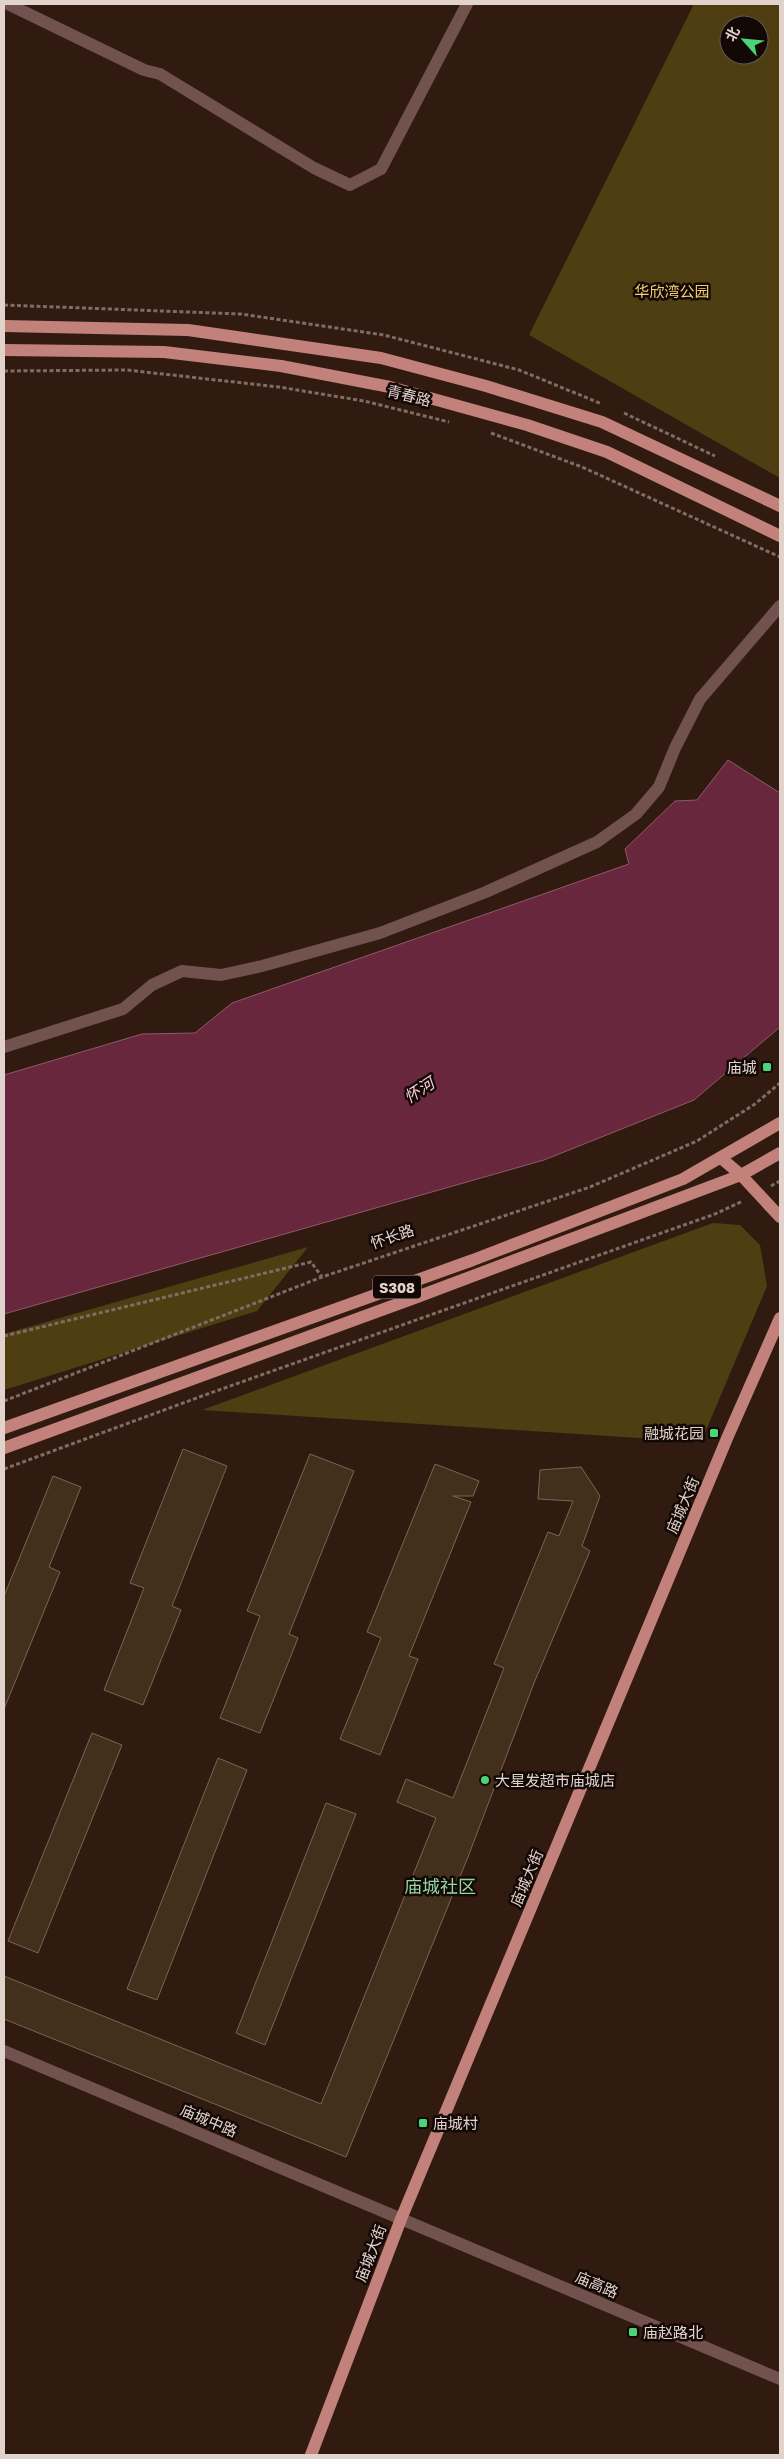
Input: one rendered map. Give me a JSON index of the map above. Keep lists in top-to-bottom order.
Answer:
{
  "streets": {
    "main road": ["青春路", "S308", "庙城大街"],
    "street": ["庙城中路", "庙高路"],
    "path": ["怀长路"]
  },
  "crossings": [
    ["庙城大街", "庙城中路"],
    ["庙城大街", "庙高路"],
    ["庙城中路", "庙高路"]
  ],
  "districts": ["庙城社区"],
  "water": ["怀河"],
  "parks": ["华欣湾公园"],
  "places": {
    "transit": [
      "庙城",
      "融城花园",
      "庙城村",
      "庙赵路北"
    ],
    "other": ["大星发超市庙城店"]
  },
  "north": "top left"
}
